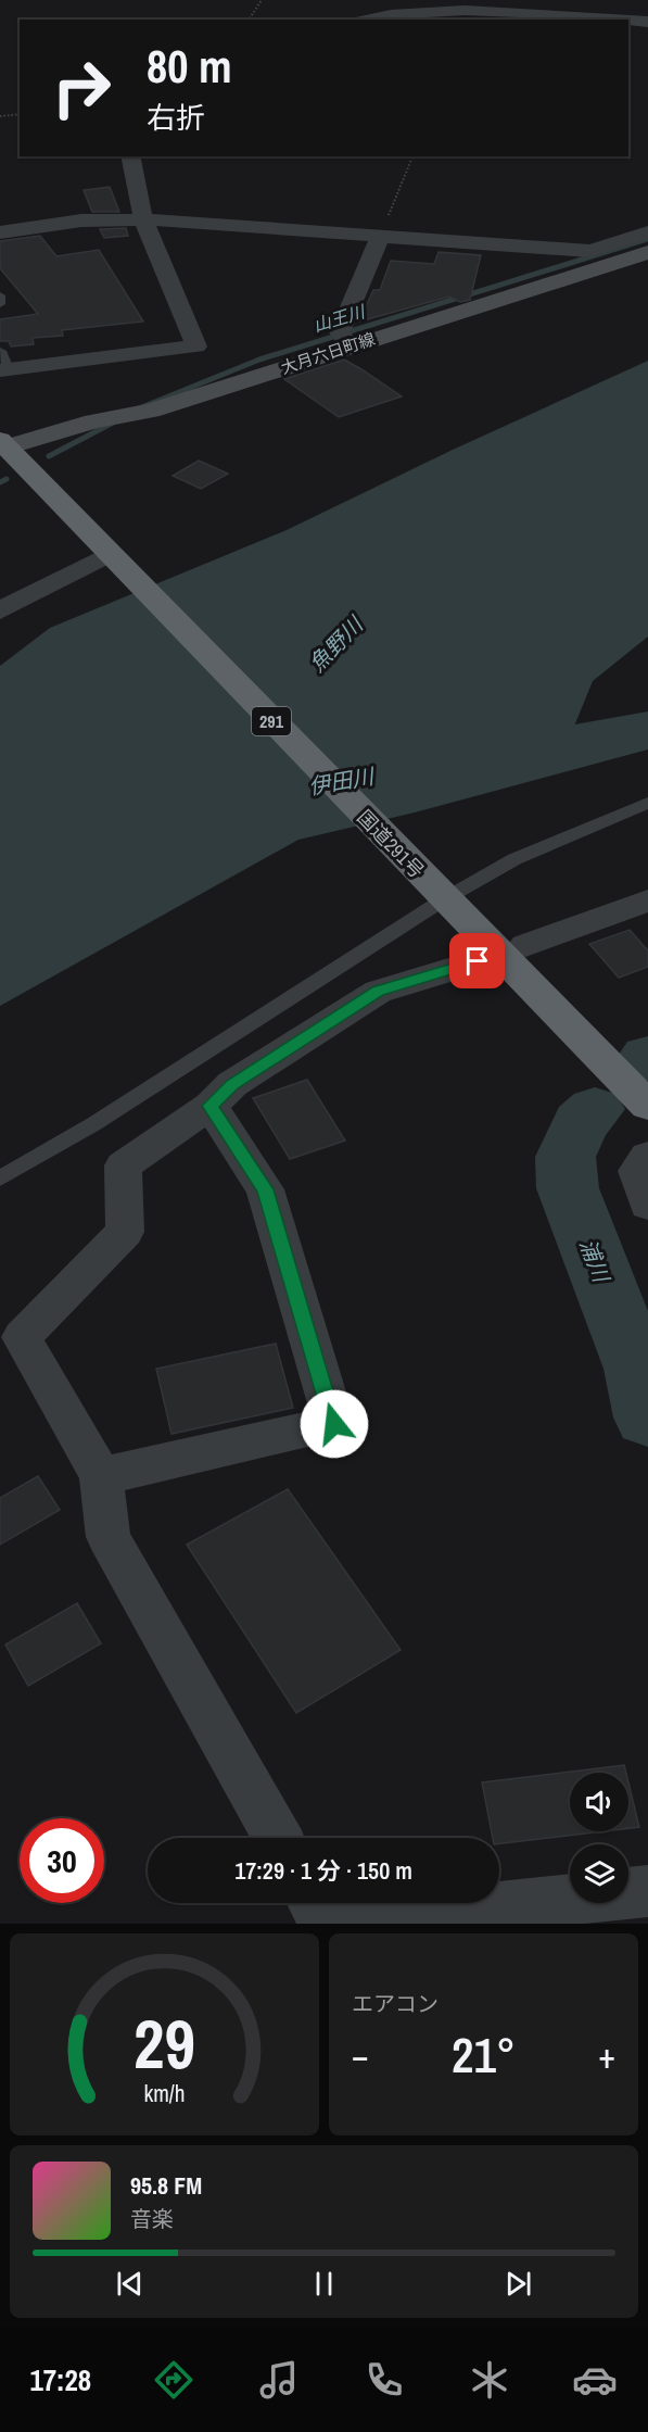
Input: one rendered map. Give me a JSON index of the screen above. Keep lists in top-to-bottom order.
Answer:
{
  "streets": {
    "highway": ["291", "国道291号"],
    "main road": ["大月六日町線"]
  },
  "crossings": [
    ["大月六日町線", "国道291号"]
  ],
  "water": [
    "山王川",
    "魚野川",
    "伊田川",
    "浦川"
  ],
  "page": {
    "turn": ["80 m", "右折"],
    "limit": "30",
    "trip": "17:29 · 1 分 · 150 m",
    "tile": "エアコン",
    "heat": ["−", "21°", "+"],
    "song": ["95.8 FM", "音楽"],
    "tabs": "17:28",
    "gauge": ["29", "km/h"]
  }
}
